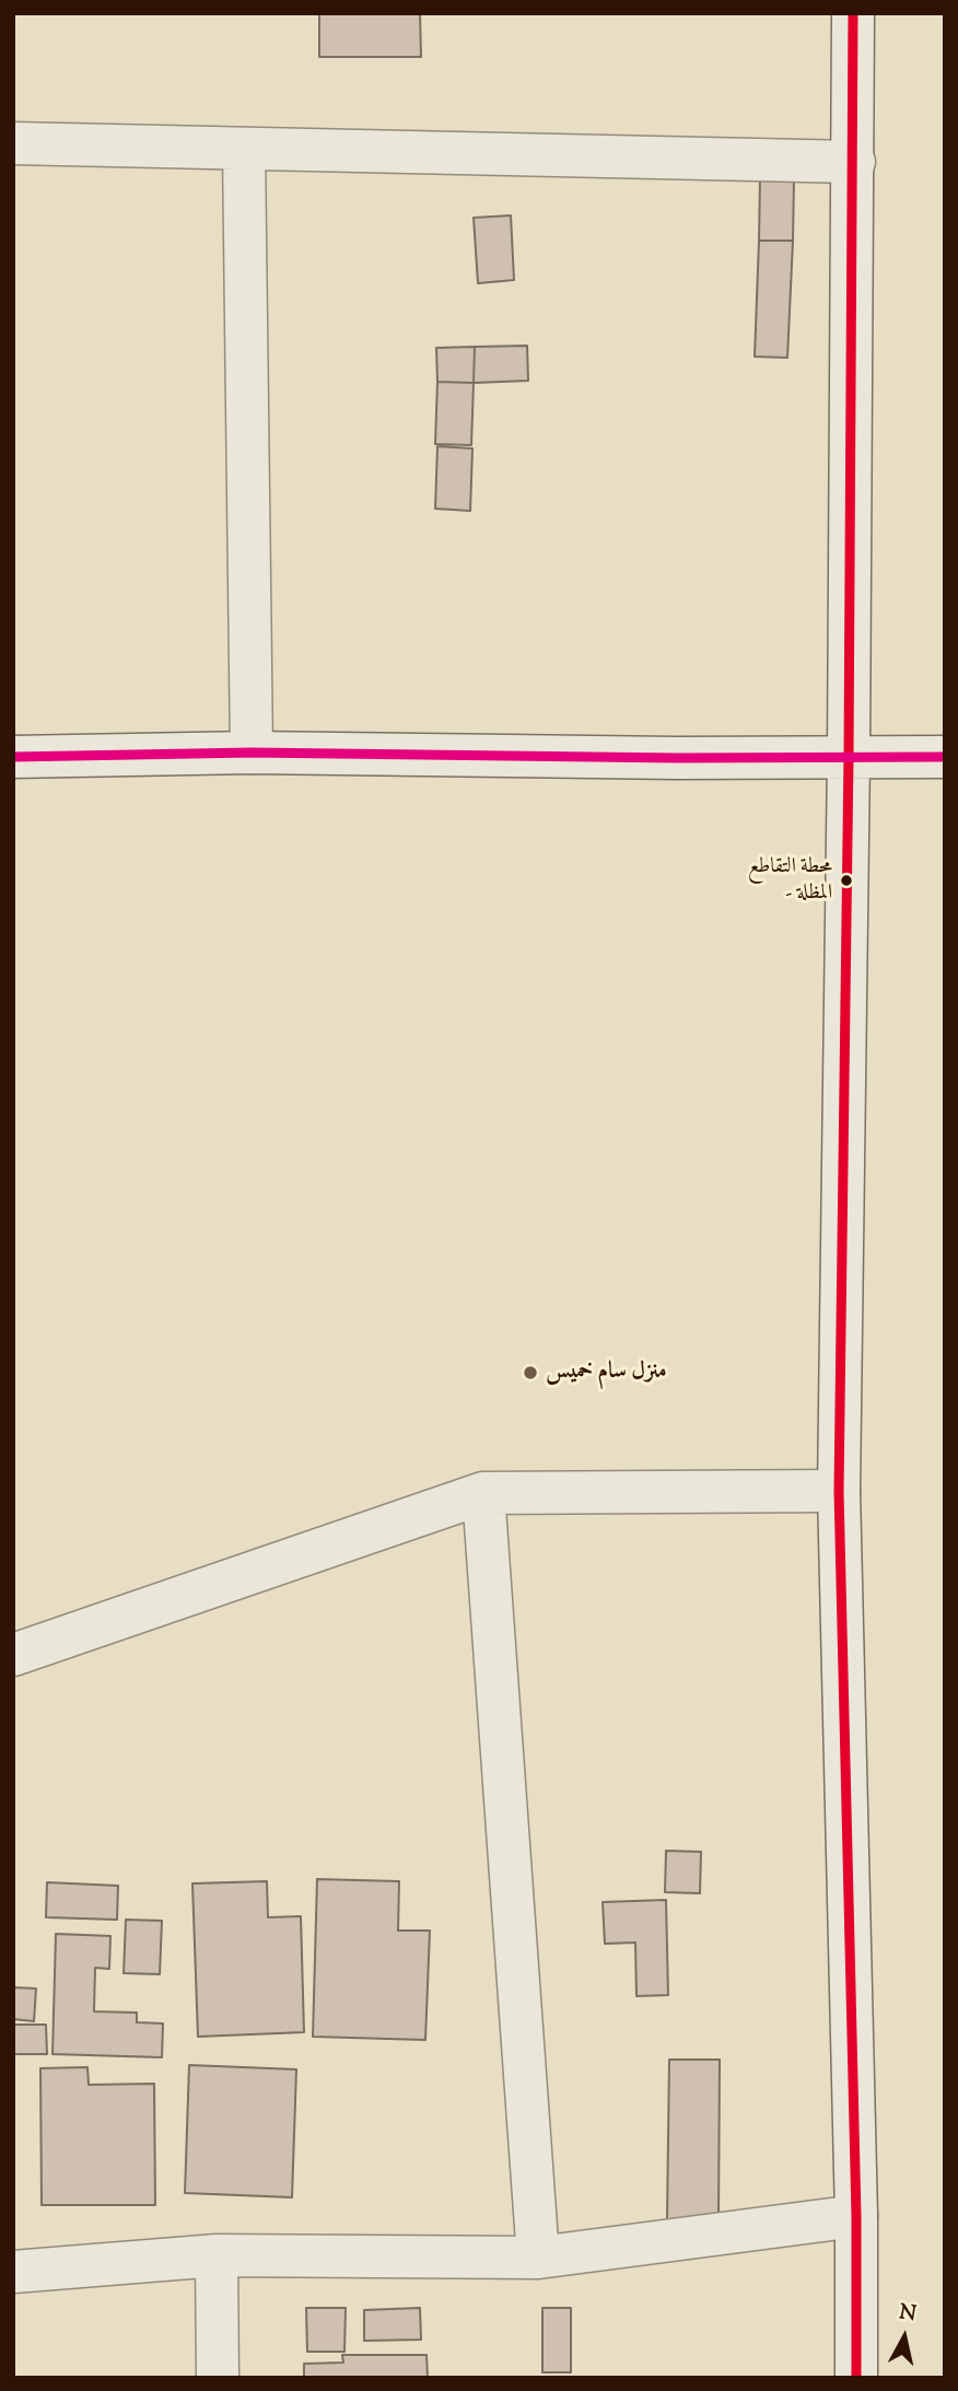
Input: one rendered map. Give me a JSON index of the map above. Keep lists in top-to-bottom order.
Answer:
{
  "places": ["محطة التقاطع - المظلة", "منزل سام خميس"],
  "north": "top"
}
